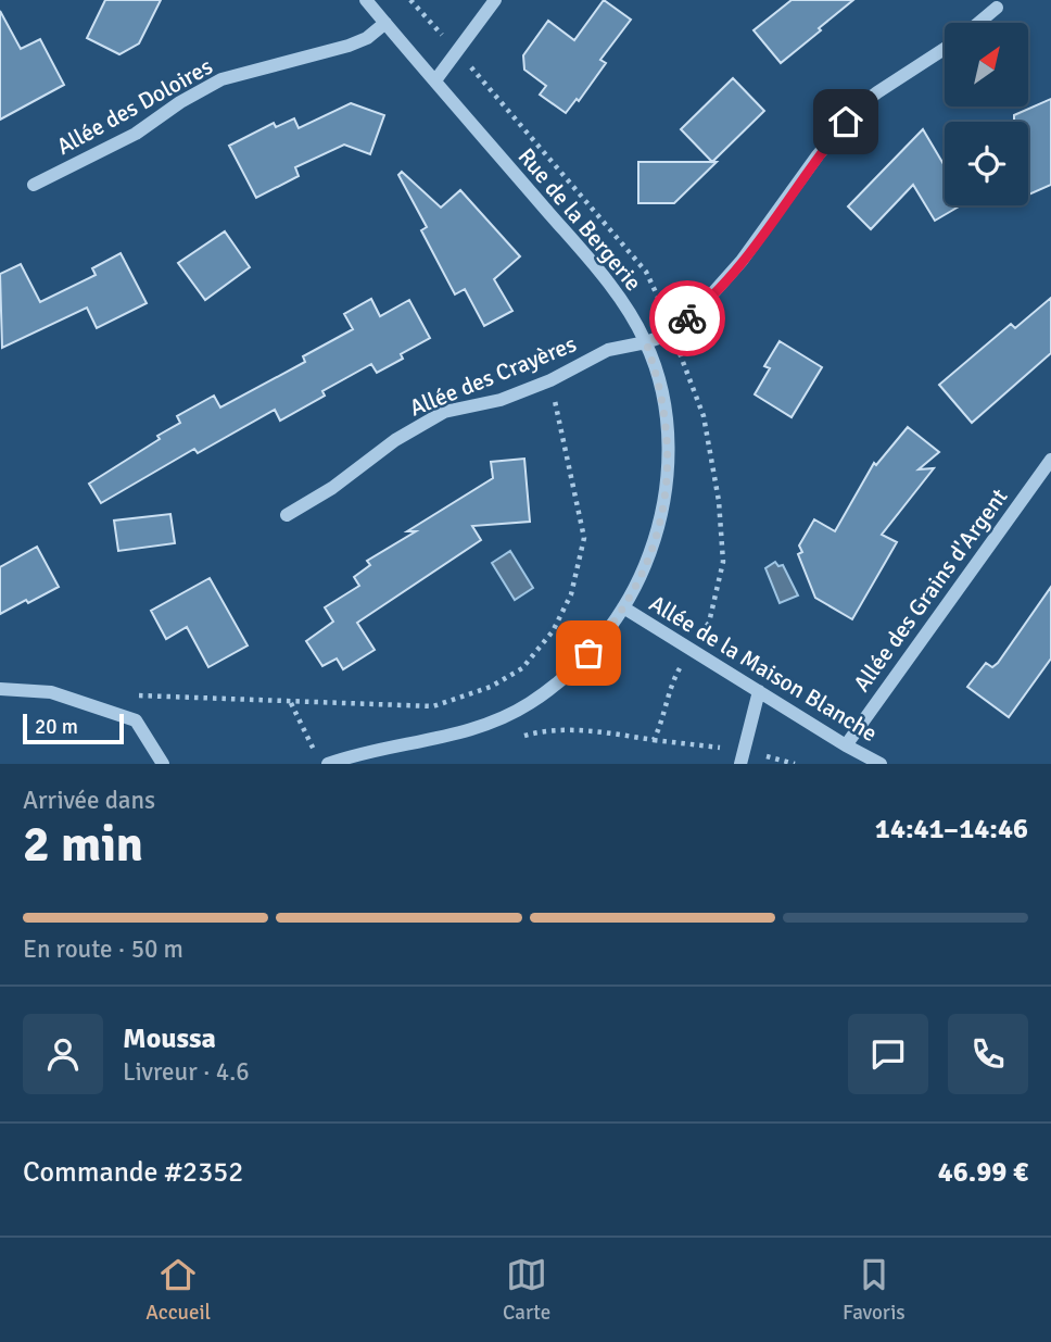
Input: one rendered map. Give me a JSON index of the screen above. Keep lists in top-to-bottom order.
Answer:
{
  "streets": {
    "street": [
      "Allée des Doloires",
      "Rue de la Bergerie",
      "Allée des Crayères",
      "Allée des Grains d'Argent",
      "Allée de la Maison Blanche"
    ]
  },
  "crossings": [
    ["Allée des Doloires", "Rue de la Bergerie"],
    ["Rue de la Bergerie", "Allée des Crayères"],
    ["Rue de la Bergerie", "Allée de la Maison Blanche"],
    ["Allée des Grains d'Argent", "Allée de la Maison Blanche"]
  ],
  "scale_bar": "20 m",
  "north": "top right",
  "page": {
    "scale": "20 m",
    "heading": ["2 min", "Arrivée dans", "14:41–14:46"],
    "panel": [
      "Moussa",
      "Livreur · 4.6",
      "Commande #2352",
      "46.99 €"
    ],
    "bar": "En route · 50 m",
    "tabs": ["Accueil", "Carte", "Favoris"]
  }
}
